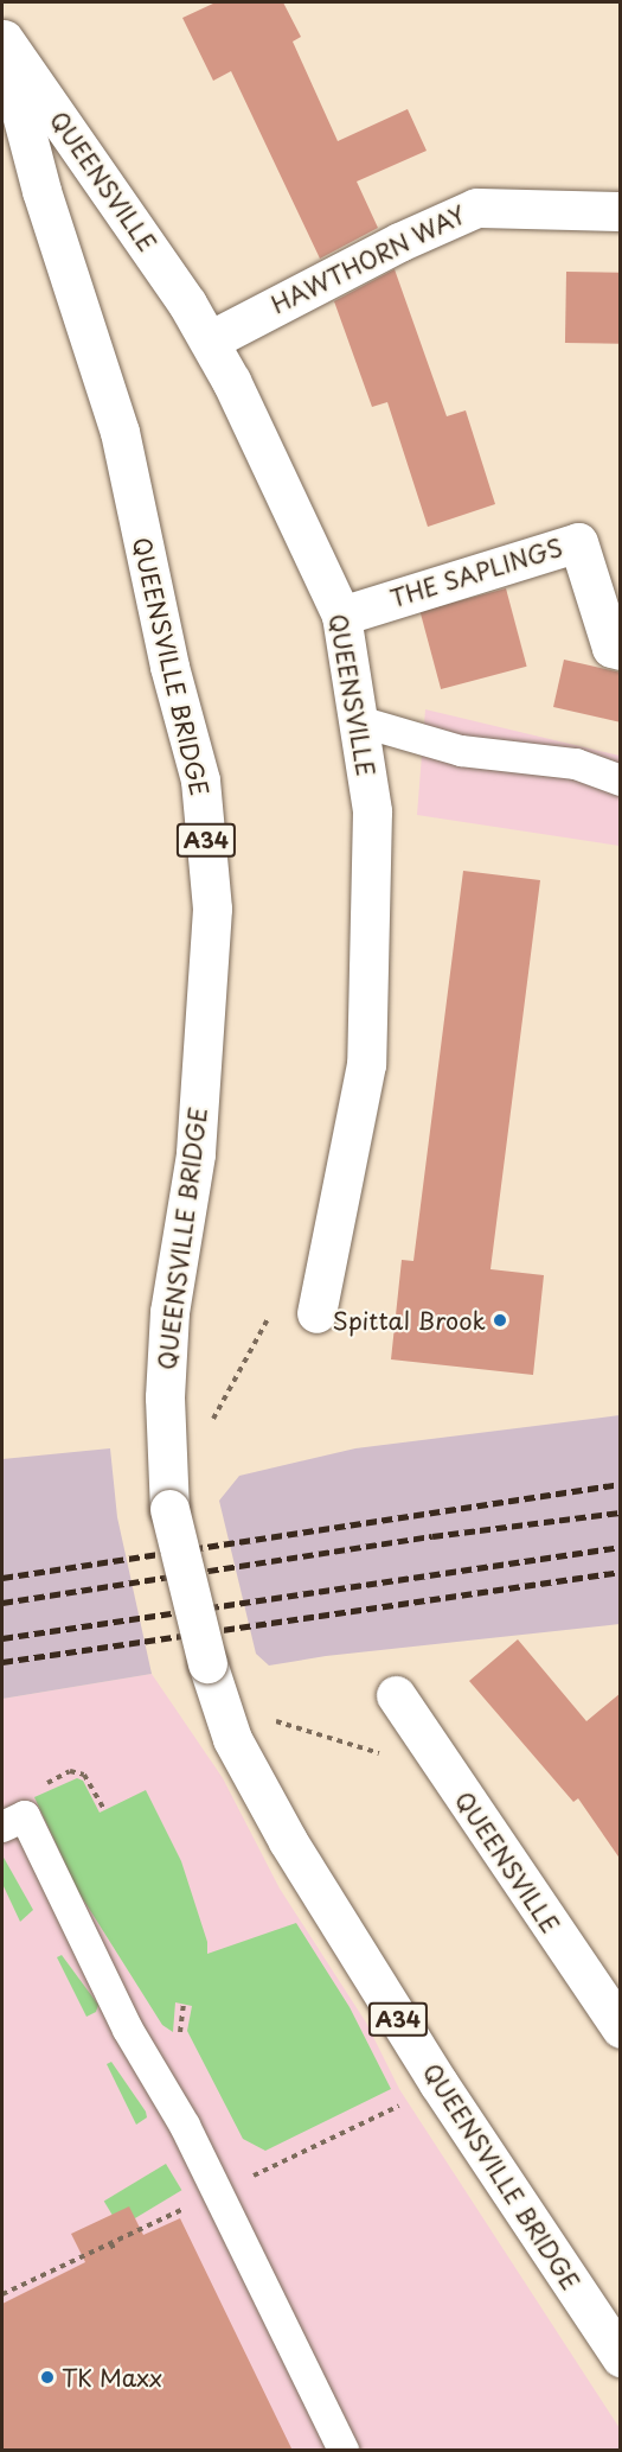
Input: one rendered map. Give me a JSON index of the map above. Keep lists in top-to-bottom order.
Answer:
{
  "streets": {
    "main road": [
      "QUEENSVILLE",
      "HAWTHORN WAY",
      "THE SAPLINGS",
      "QUEENSVILLE BRIDGE",
      "A34"
    ]
  },
  "crossings": [
    ["QUEENSVILLE", "HAWTHORN WAY"],
    ["QUEENSVILLE", "THE SAPLINGS"],
    ["QUEENSVILLE", "QUEENSVILLE BRIDGE"]
  ],
  "places": ["Spittal Brook", "TK Maxx"]
}
